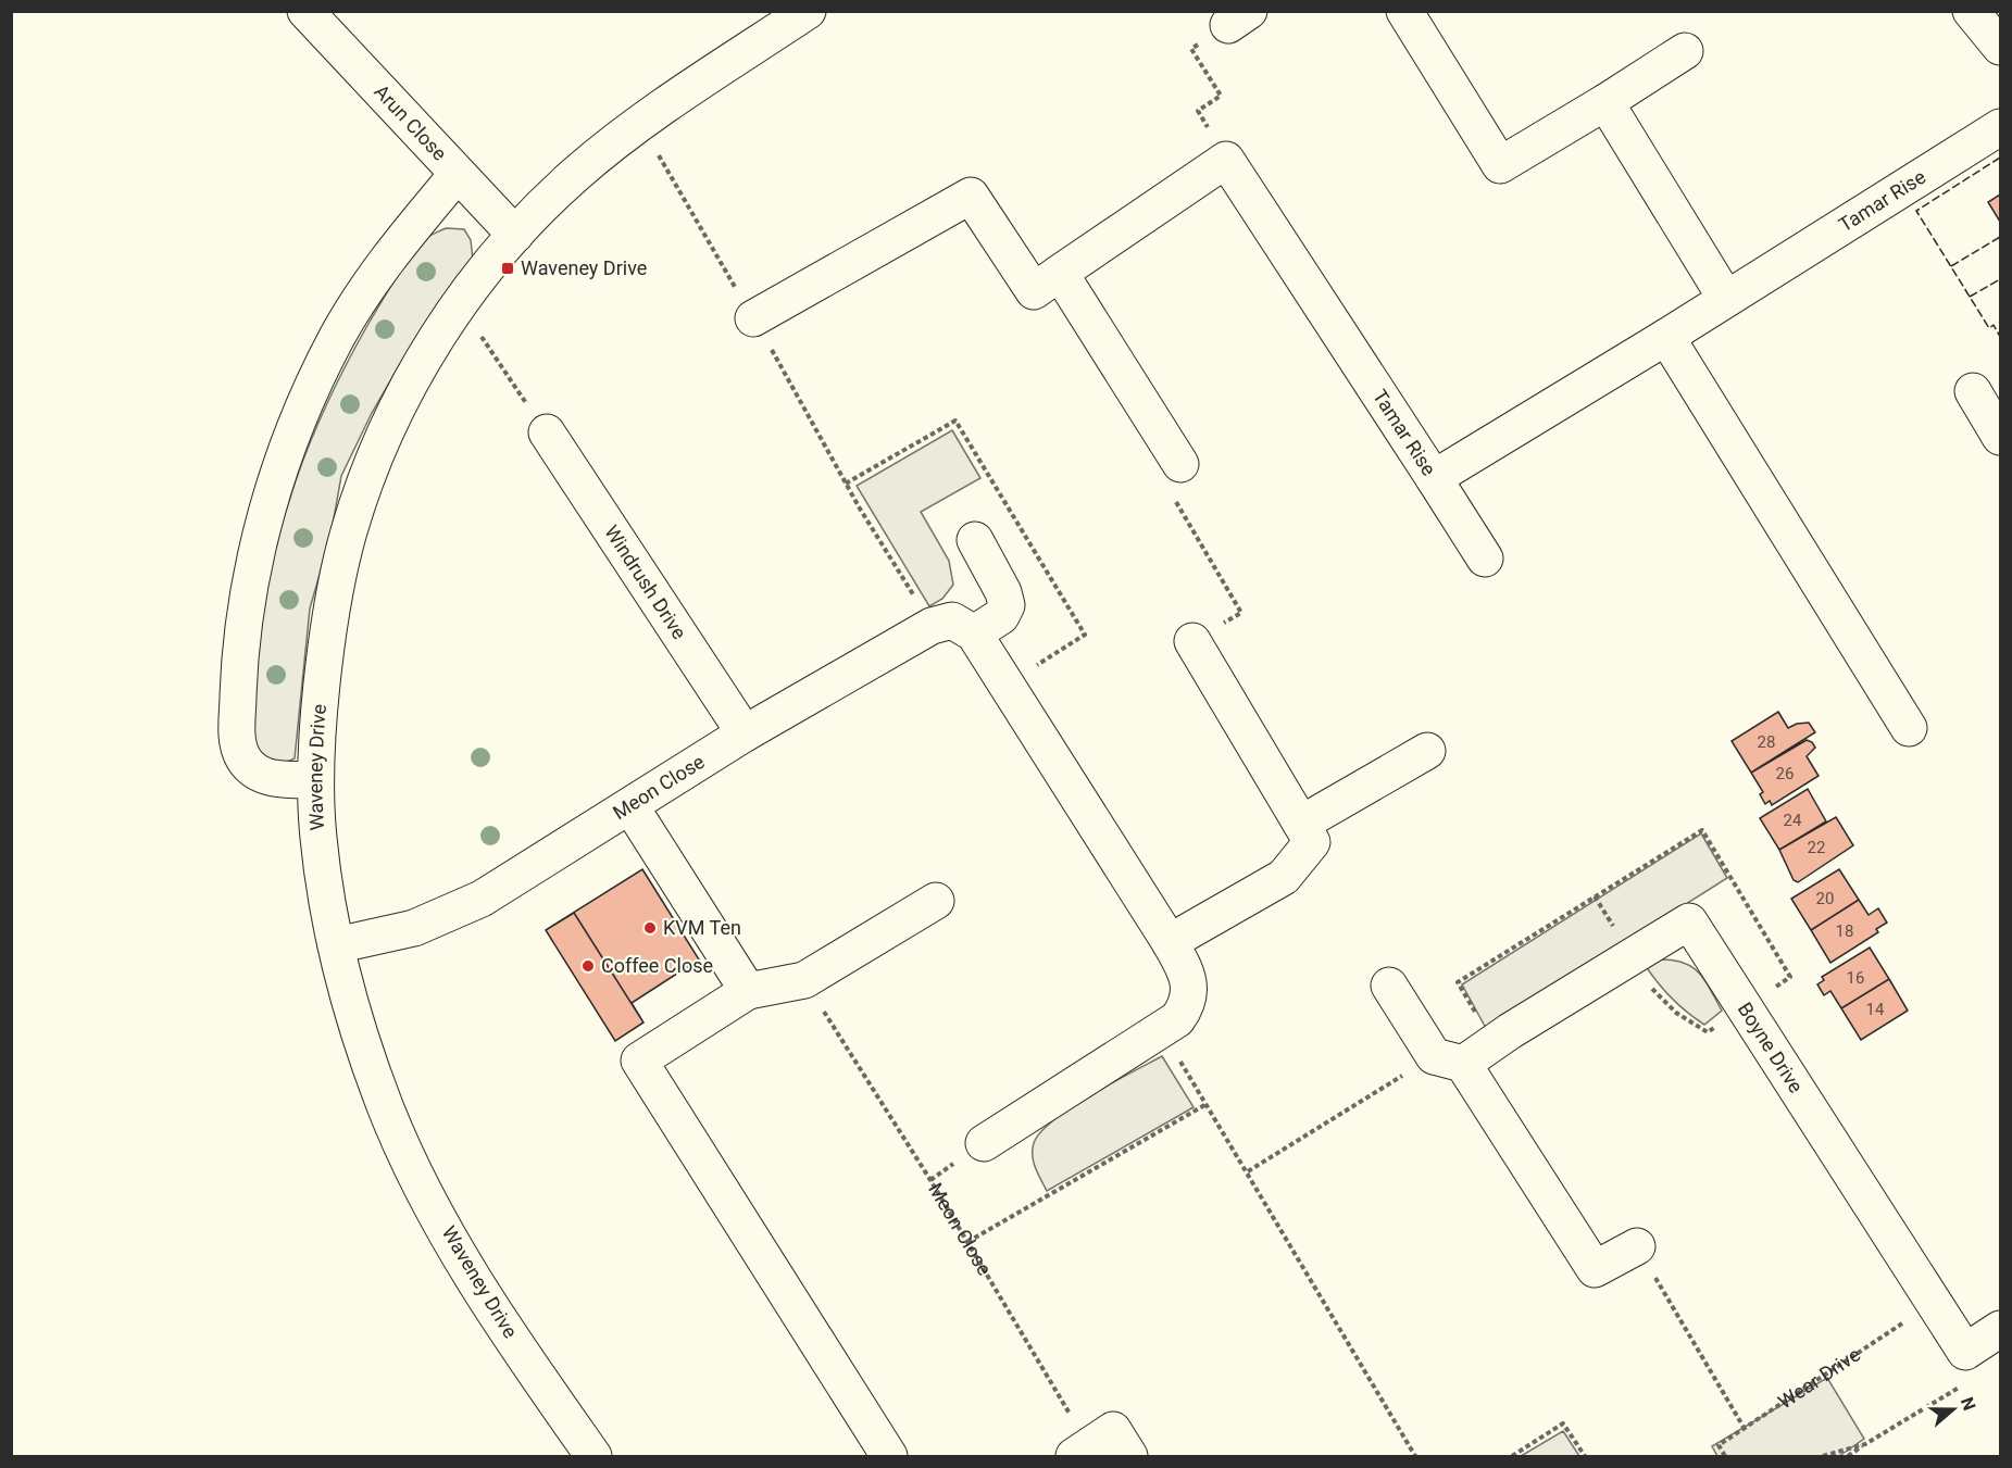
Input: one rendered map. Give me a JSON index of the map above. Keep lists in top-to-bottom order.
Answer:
{
  "streets": {
    "street": [
      "Arun Close",
      "Tamar Rise",
      "Windrush Drive",
      "Waveney Drive",
      "Meon Close",
      "Boyne Drive"
    ],
    "path": ["Wear Drive"]
  },
  "crossings": [
    ["Arun Close", "Waveney Drive"],
    ["Windrush Drive", "Meon Close"],
    ["Waveney Drive", "Meon Close"],
    ["Boyne Drive", "Wear Drive"]
  ],
  "places": {
    "transit": ["Waveney Drive"],
    "other": ["KVM Ten", "Coffee Close"]
  },
  "house_numbers": [
    "28",
    "26",
    "24",
    "22",
    "20",
    "18",
    "16",
    "14"
  ],
  "north": "right"
}
